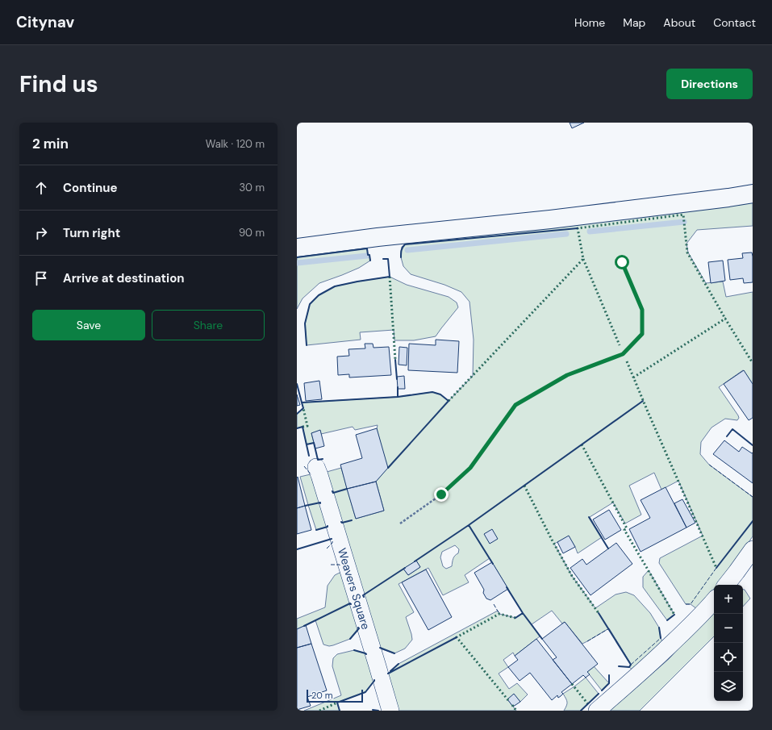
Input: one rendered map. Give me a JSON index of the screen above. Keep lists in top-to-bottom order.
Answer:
{
  "streets": {
    "street": ["Weavers Square"]
  },
  "scale_bar": "20 m",
  "page": {
    "header": "Citynav",
    "nav": [
      "Home",
      "Map",
      "About",
      "Contact"
    ],
    "buttons": [
      "Directions",
      ["Save", "Share"]
    ],
    "title": "Find us",
    "heading": ["2 min", "Walk · 120 m"],
    "list": [
      ["Continue", "30 m"],
      ["Turn right", "90 m"],
      "Arrive at destination"
    ],
    "map_buttons": ["+", "−"],
    "scale": "20 m"
  }
}
